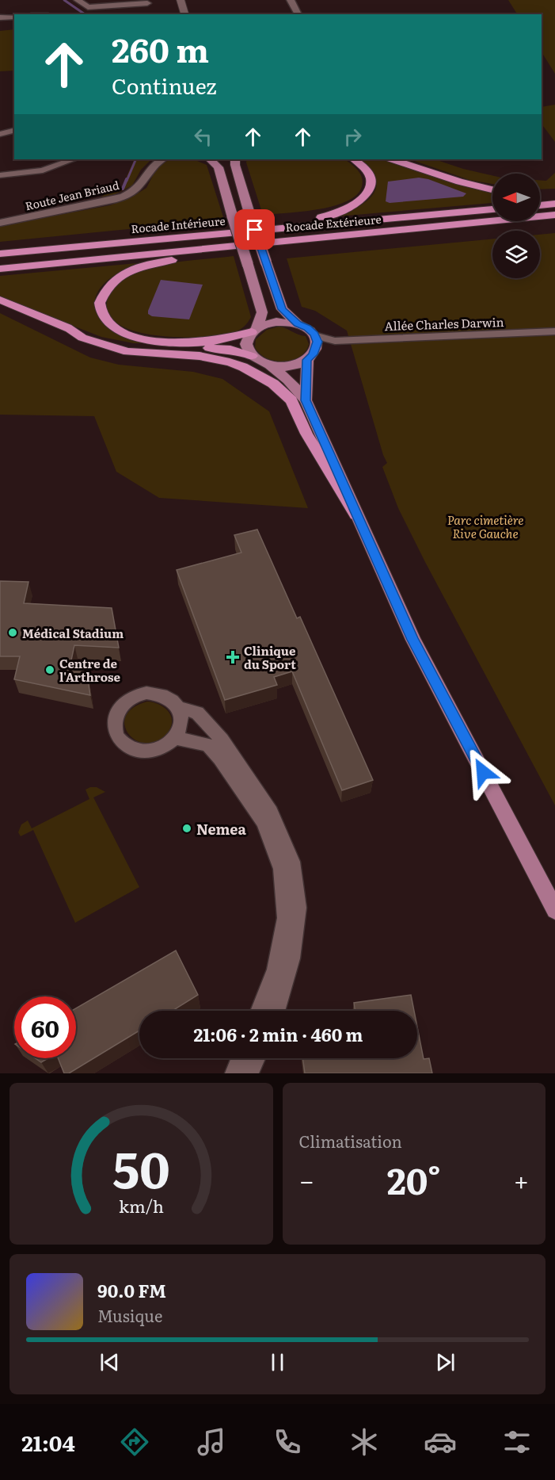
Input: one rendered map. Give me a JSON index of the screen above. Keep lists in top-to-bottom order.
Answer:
{
  "streets": {
    "highway": ["Rocade Extérieure", "Rocade Intérieure"],
    "street": ["Route Jean Briaud", "Allée Charles Darwin"]
  },
  "parks": ["Parc cimetière Rive Gauche"],
  "places": {
    "other": ["Médical Stadium", "Centre de l'Arthrose", "Nemea"],
    "health": ["Clinique du Sport"]
  },
  "north": "left",
  "page": {
    "turn": ["260 m", "Continuez"],
    "limit": "60",
    "trip": "21:06 · 2 min · 460 m",
    "tile": "Climatisation",
    "heat": ["−", "20°", "+"],
    "song": ["90.0 FM", "Musique"],
    "tabs": "21:04",
    "gauge": ["50", "km/h"]
  }
}
